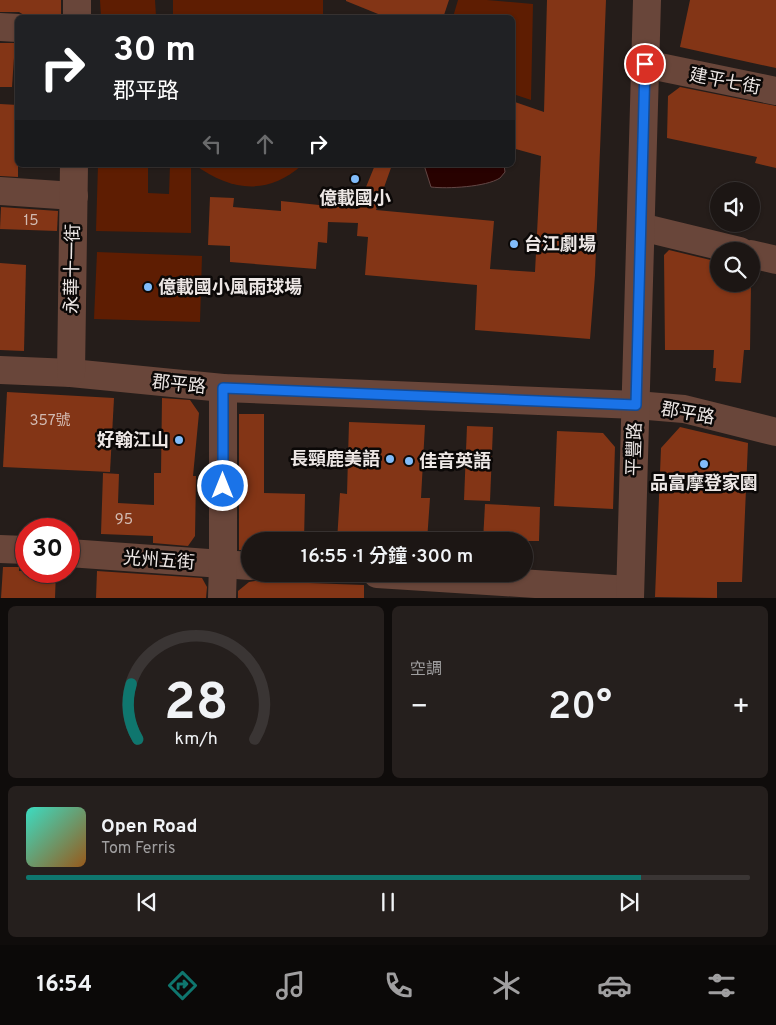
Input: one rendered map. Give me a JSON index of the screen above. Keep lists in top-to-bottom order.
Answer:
{
  "streets": {
    "street": [
      "建平七街",
      "永華十一街",
      "郡平路",
      "平豐路",
      "光州五街"
    ]
  },
  "crossings": [
    ["建平七街", "平豐路"],
    ["永華十一街", "郡平路"],
    ["郡平路", "平豐路"]
  ],
  "places": [
    "億載國小",
    "台江劇場",
    "億載國小風雨球場",
    "好翰江山",
    "長頸鹿美語",
    "佳音英語",
    "品富摩登家園"
  ],
  "house_numbers": ["15", "357號", "95"],
  "page": {
    "turn": ["30 m", "郡平路"],
    "limit": "30",
    "trip": "16:55 · 1 分鐘 · 300 m",
    "tile": "空調",
    "heat": ["−", "20°", "+"],
    "song": ["Open Road", "Tom Ferris"],
    "tabs": "16:54",
    "gauge": ["28", "km/h"]
  }
}
